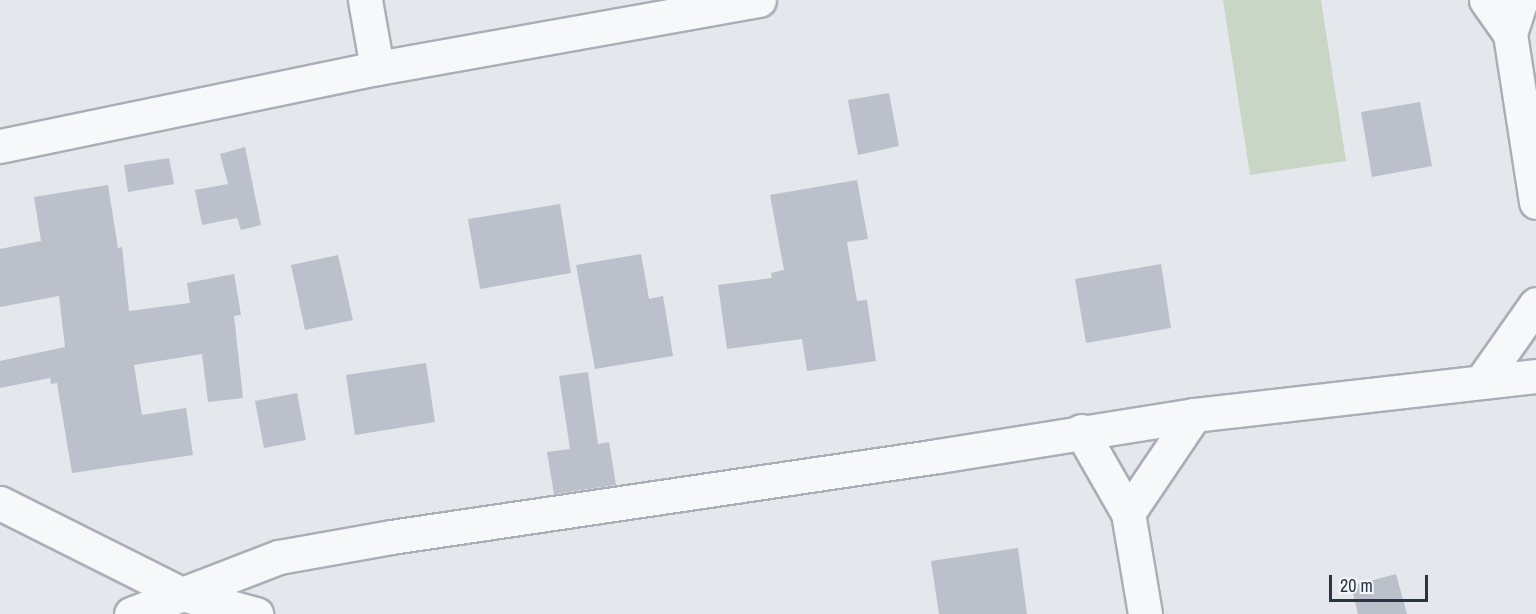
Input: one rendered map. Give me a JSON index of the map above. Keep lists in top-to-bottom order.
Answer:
{
  "scale_bar": "20 m"
}
